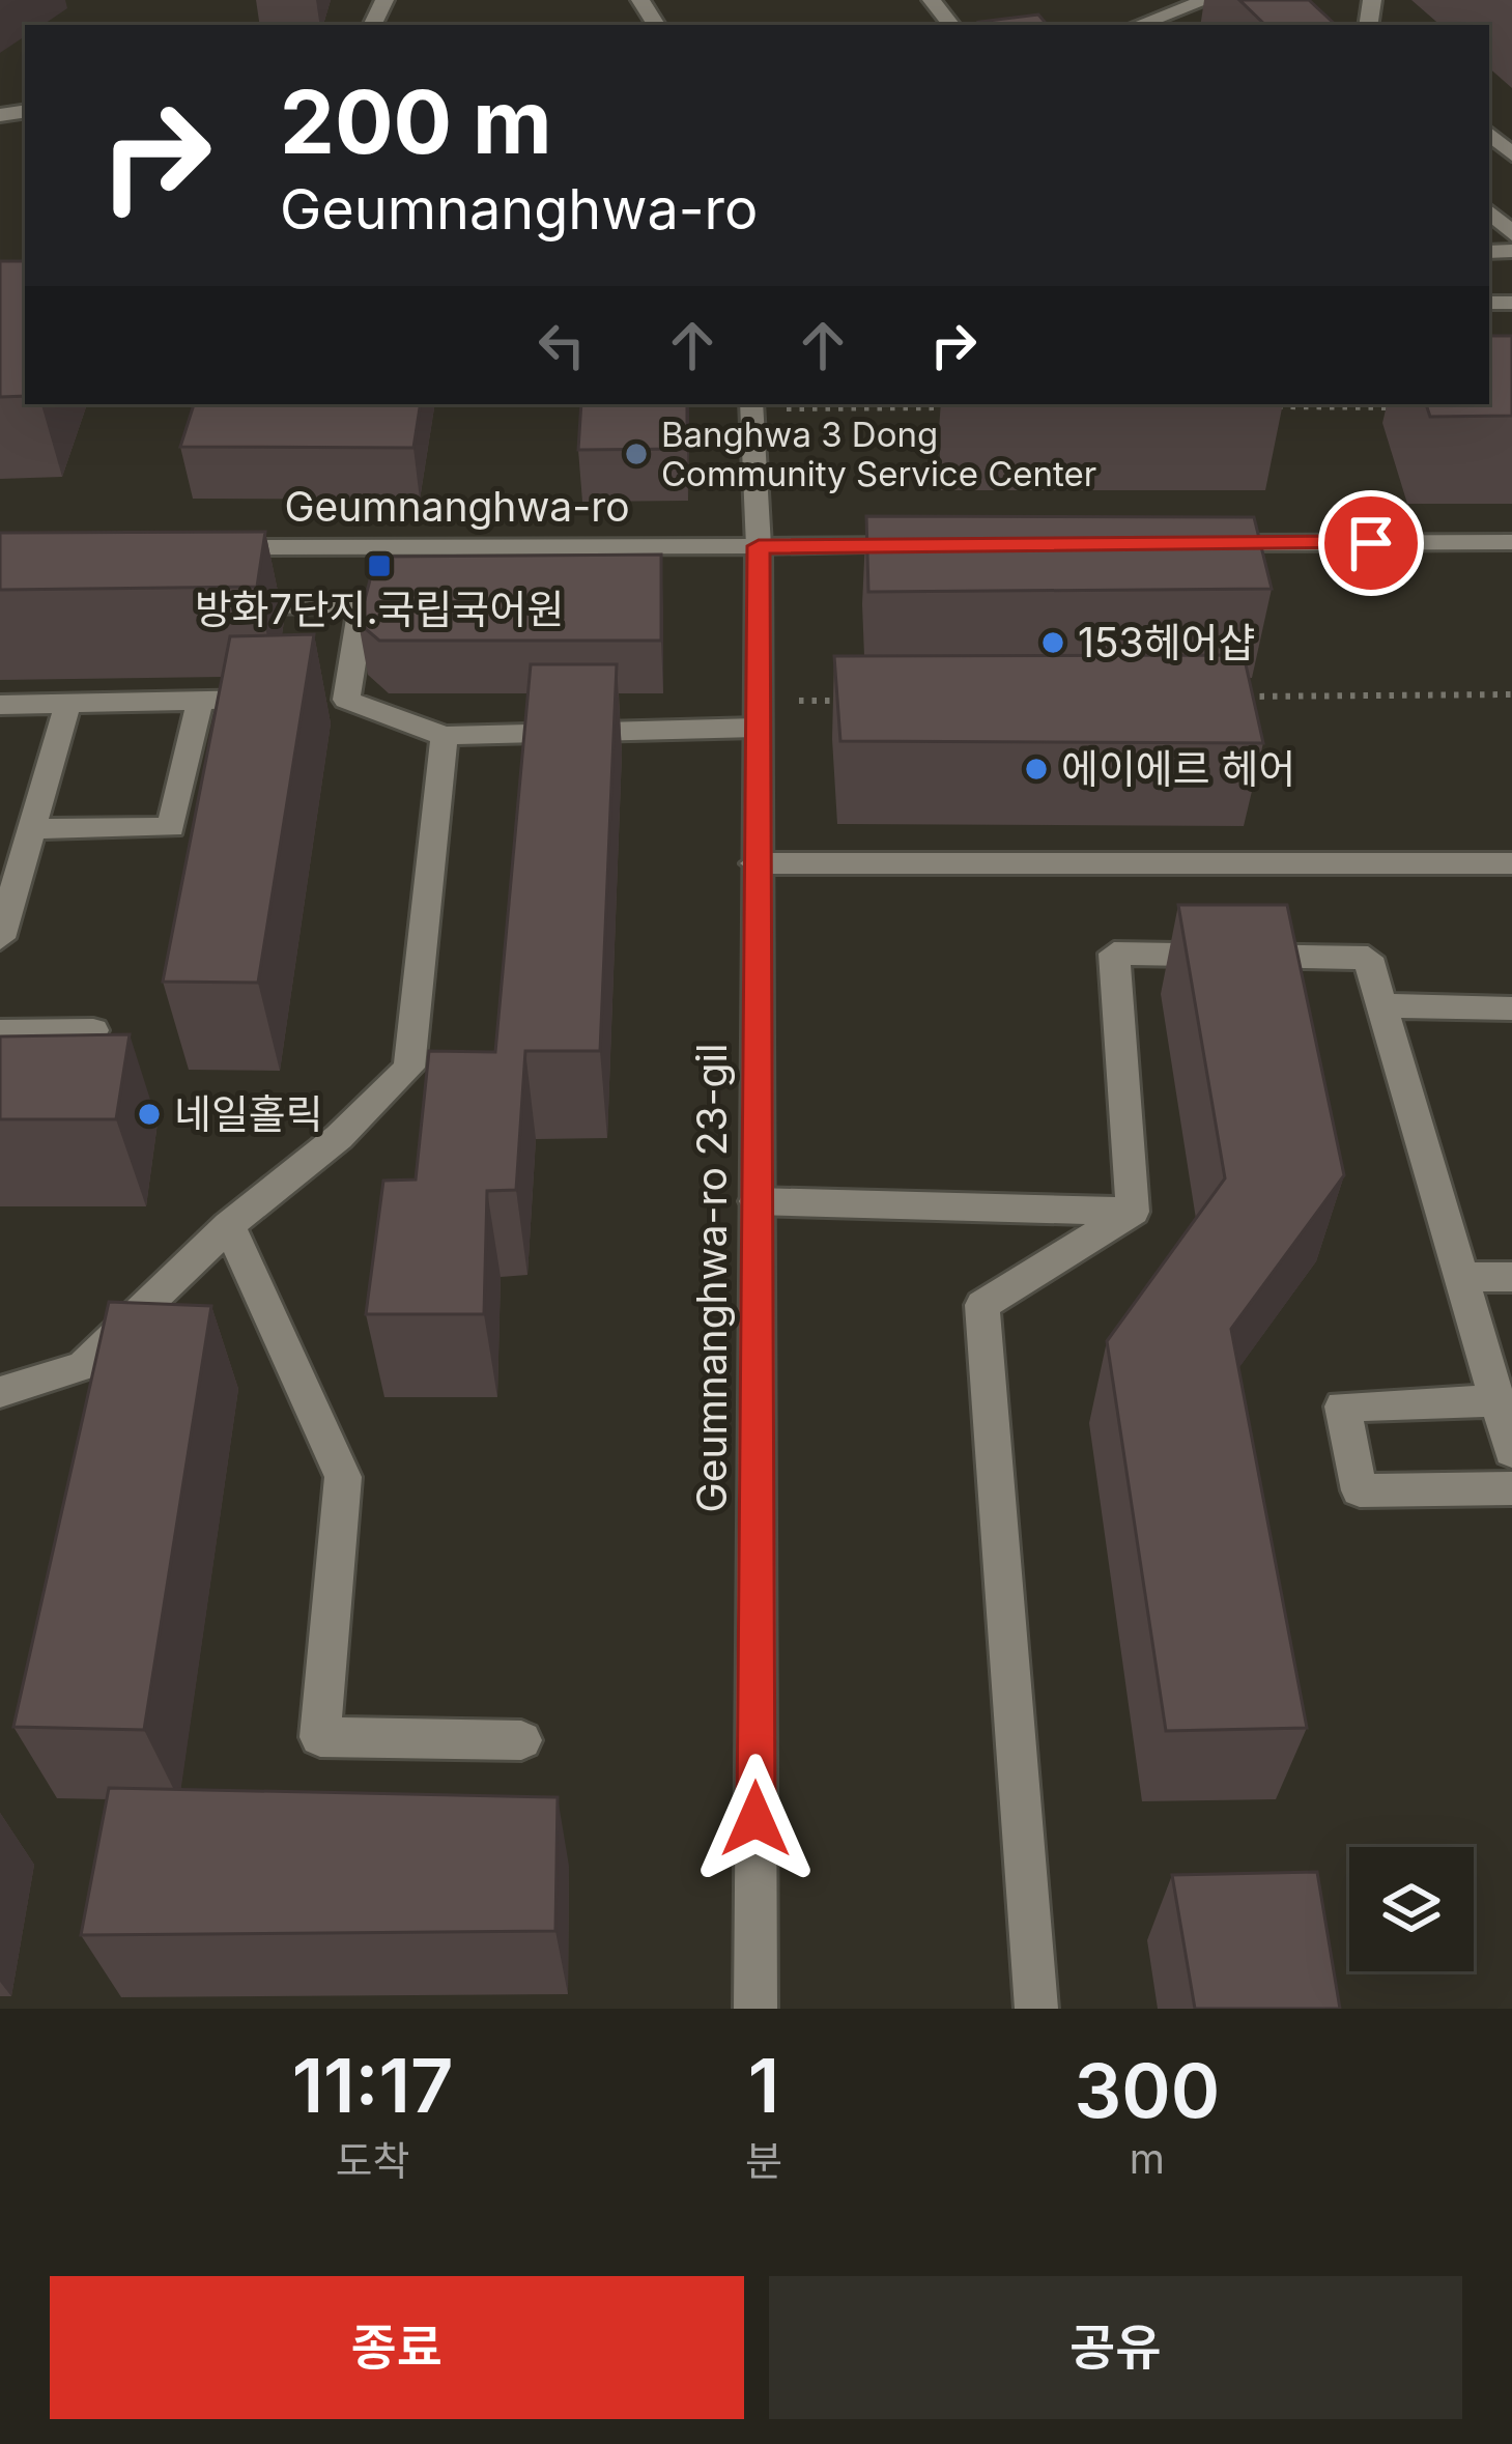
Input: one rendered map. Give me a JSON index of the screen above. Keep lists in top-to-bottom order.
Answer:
{
  "streets": {
    "street": ["Geumnanghwa-ro", "Geumnanghwa-ro 23-gil"]
  },
  "crossings": [
    ["Geumnanghwa-ro", "Geumnanghwa-ro 23-gil"]
  ],
  "places": {
    "other": [
      "Banghwa 3 Dong Community Service Center",
      "153헤어샵",
      "에이에르 헤어",
      "네일홀릭"
    ],
    "transit": ["방화7단지.국립국어원"]
  },
  "page": {
    "turn": ["200 m", "Geumnanghwa-ro"],
    "eta": [
      "11:17",
      "도착",
      "1",
      "분",
      "300",
      "m"
    ],
    "buttons": ["종료", "공유"]
  }
}
